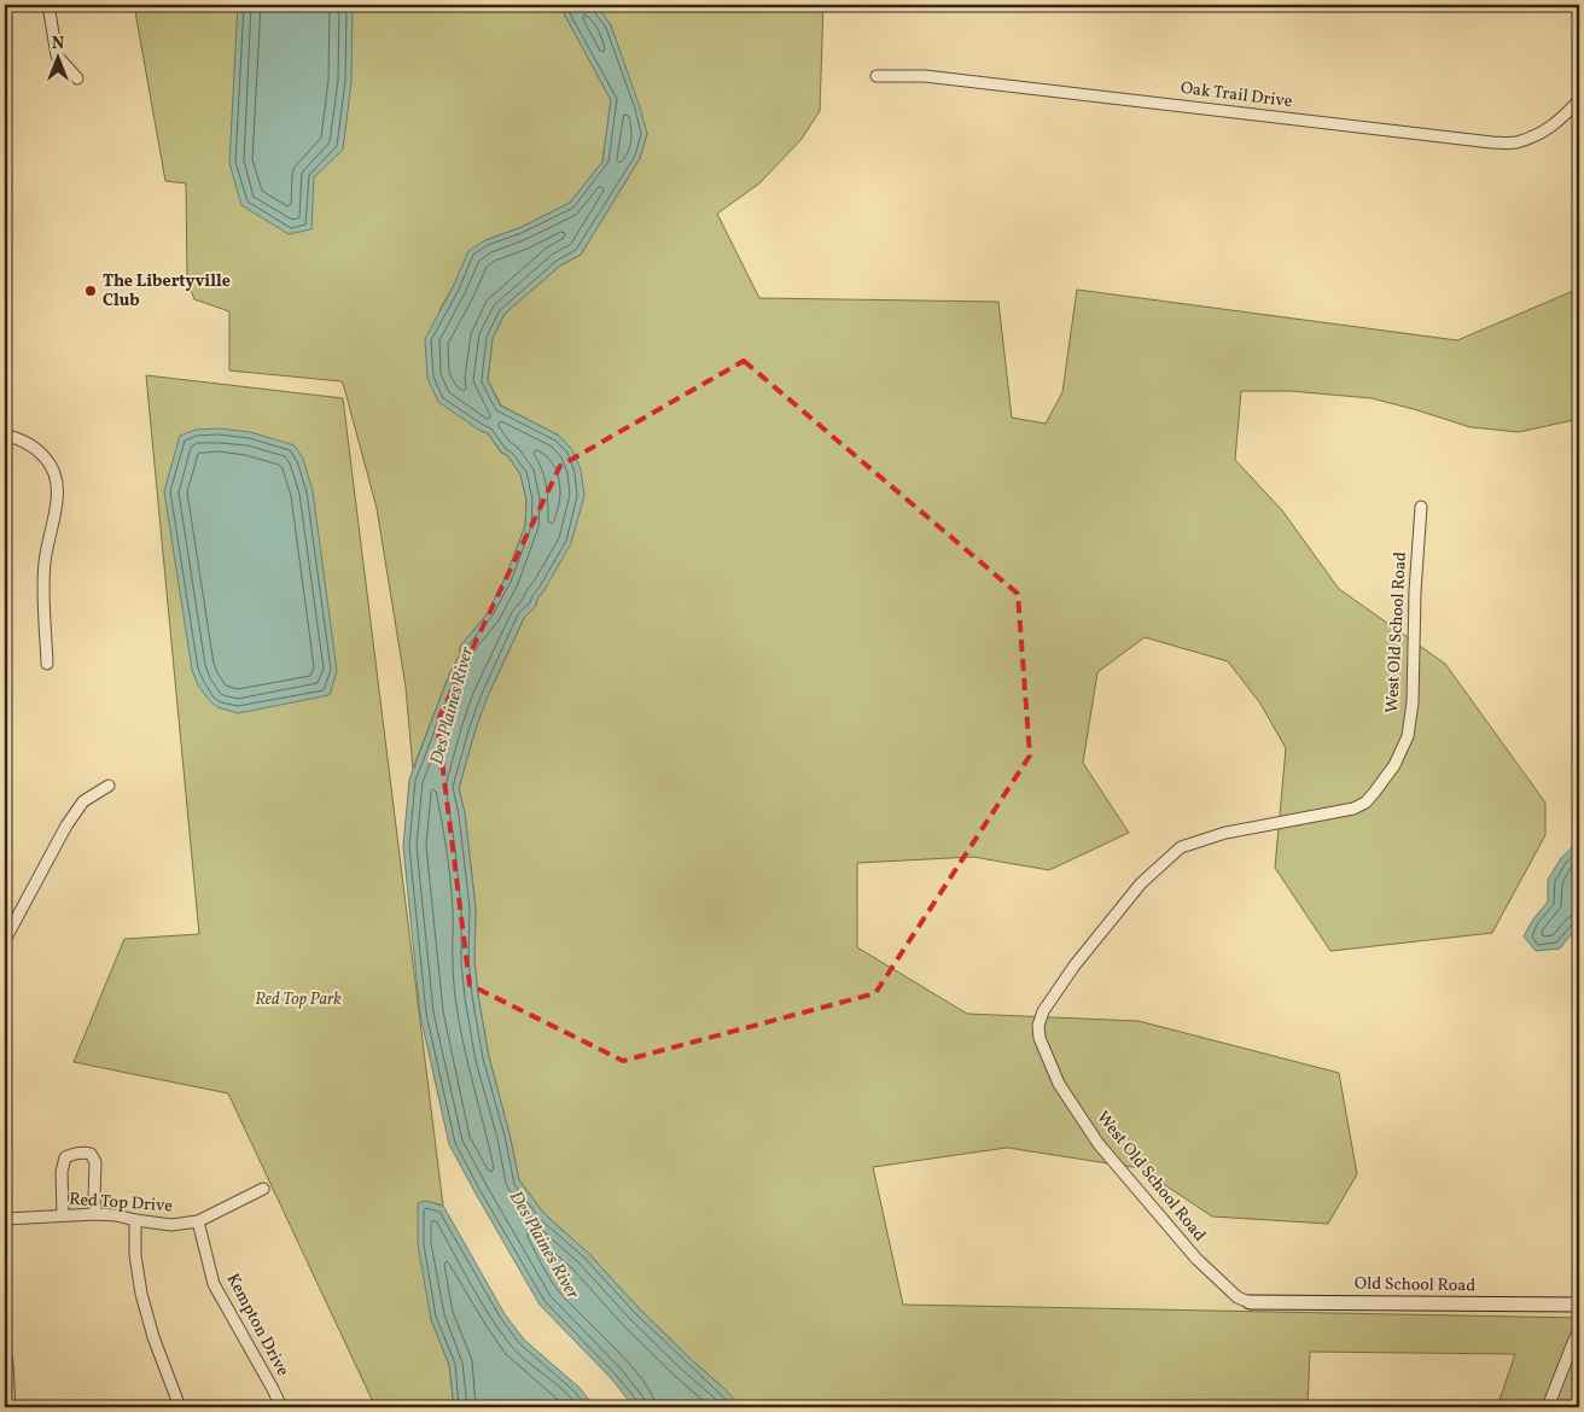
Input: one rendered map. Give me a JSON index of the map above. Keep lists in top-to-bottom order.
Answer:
{
  "streets": {
    "street": [
      "Oak Trail Drive",
      "West Old School Road",
      "Red Top Drive",
      "Old School Road",
      "Kempton Drive"
    ]
  },
  "crossings": [
    ["West Old School Road", "Old School Road"],
    ["Red Top Drive", "Kempton Drive"]
  ],
  "water": ["Des Plaines River"],
  "parks": ["Red Top Park"],
  "places": ["The Libertyville Club"],
  "north": "top"
}
